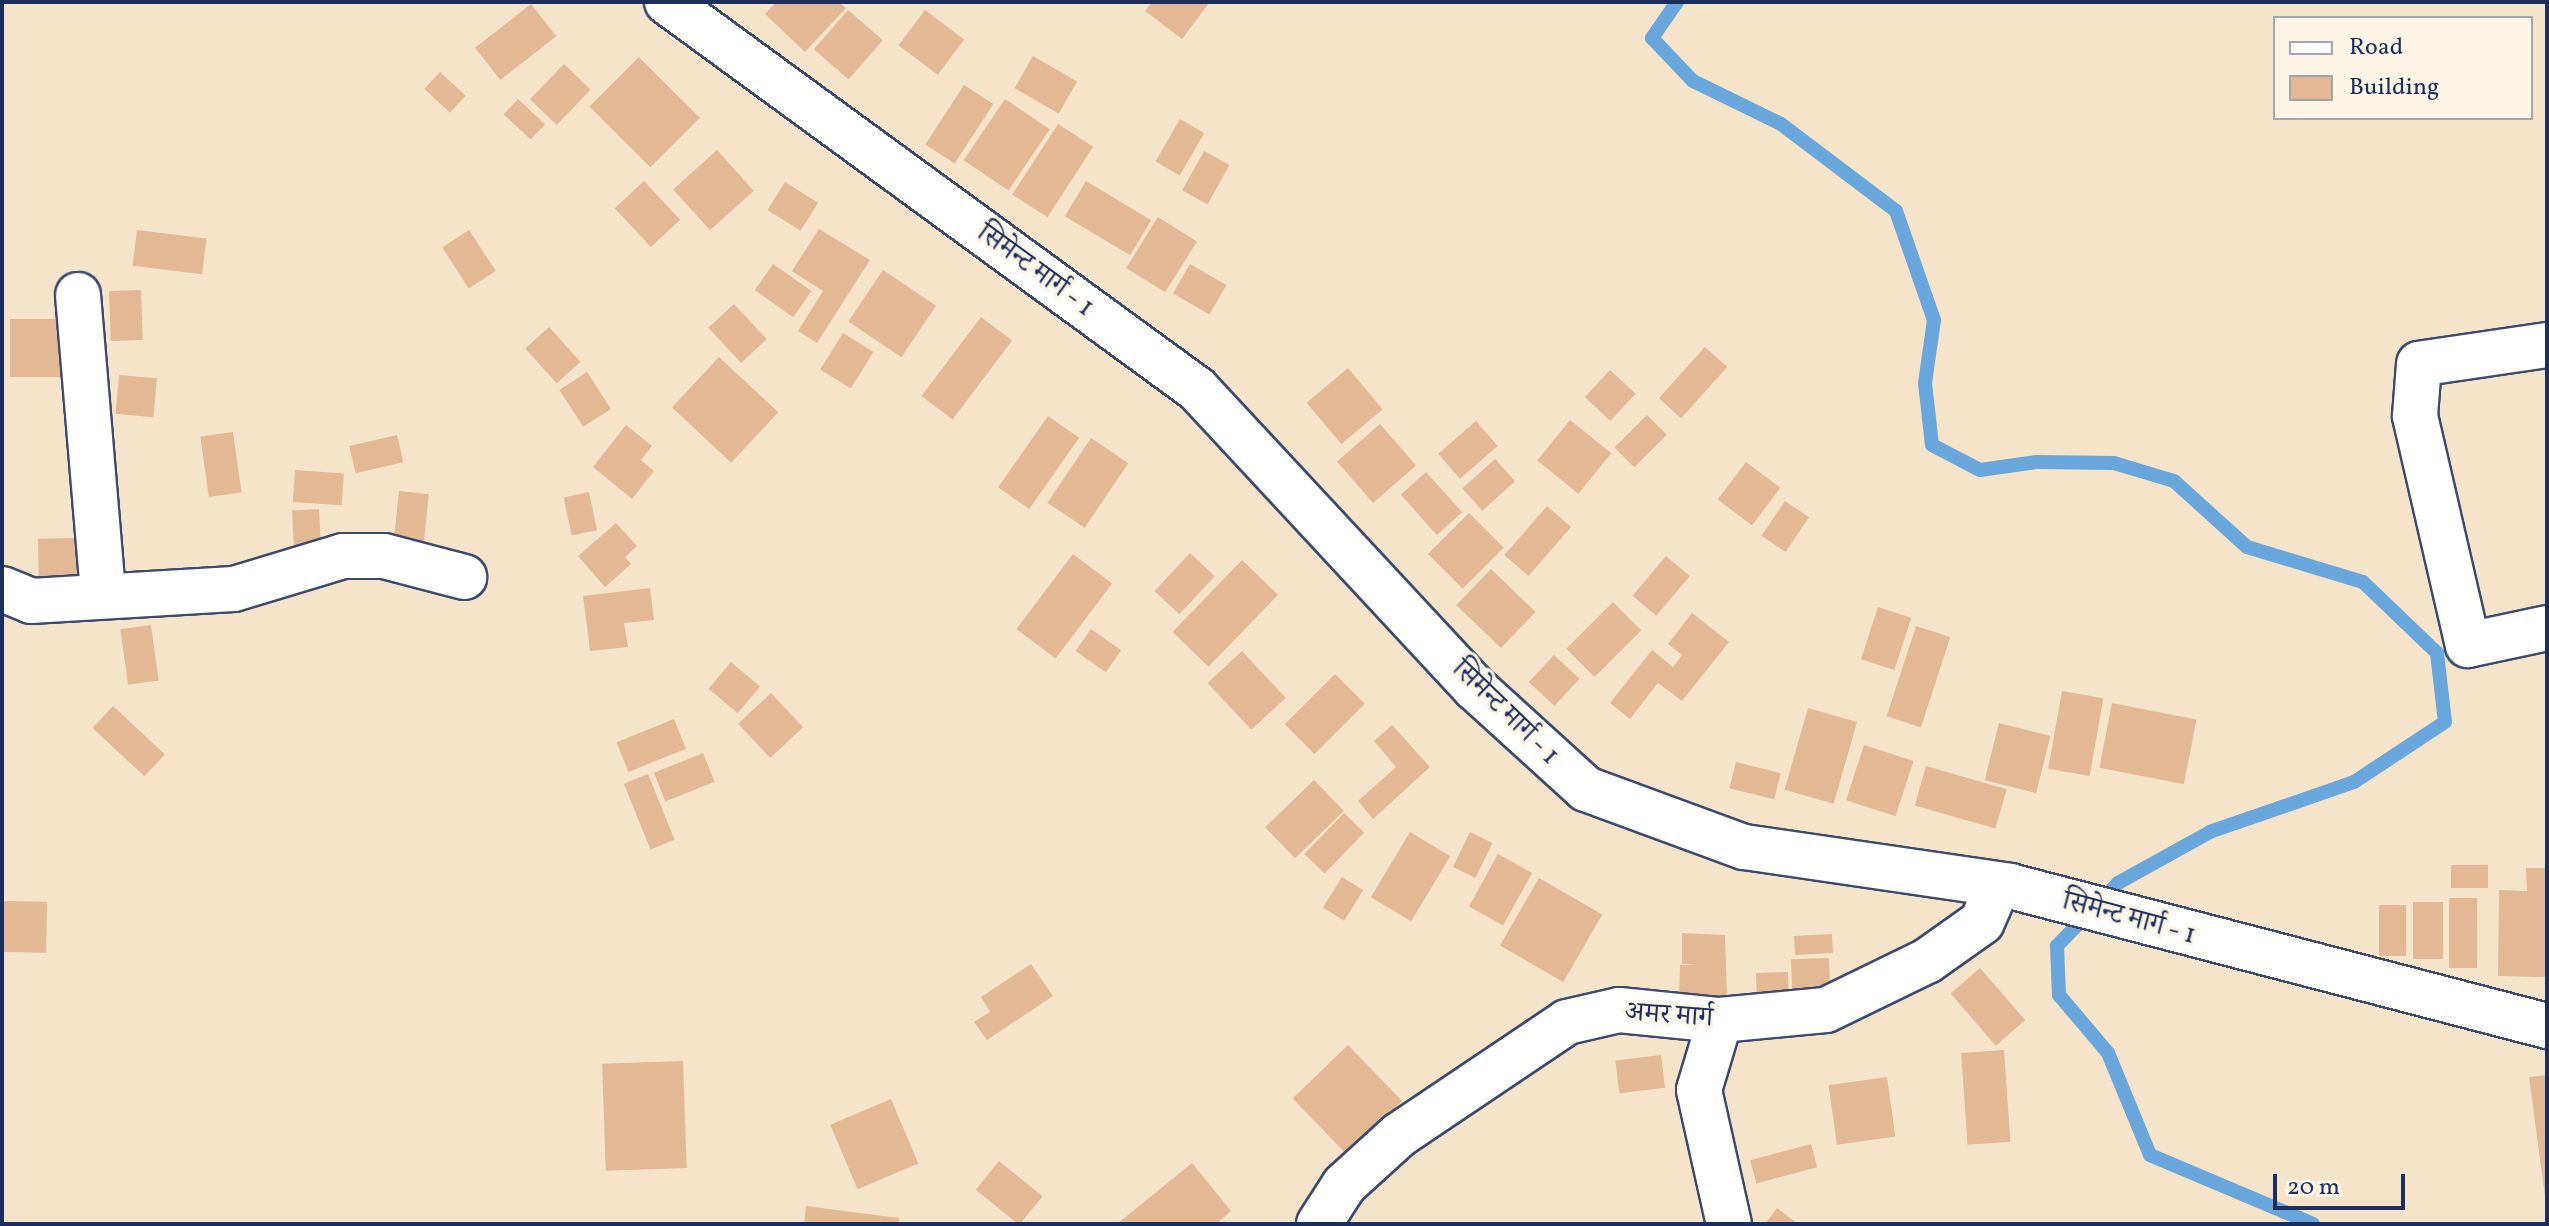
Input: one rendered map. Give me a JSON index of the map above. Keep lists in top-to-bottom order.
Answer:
{
  "streets": {
    "street": ["सिमेन्ट मार्ग - 1", "अमर मार्ग"]
  },
  "crossings": [
    ["सिमेन्ट मार्ग - 1", "अमर मार्ग"]
  ],
  "legend": ["Road", "Building"],
  "scale_bar": "20 m"
}
